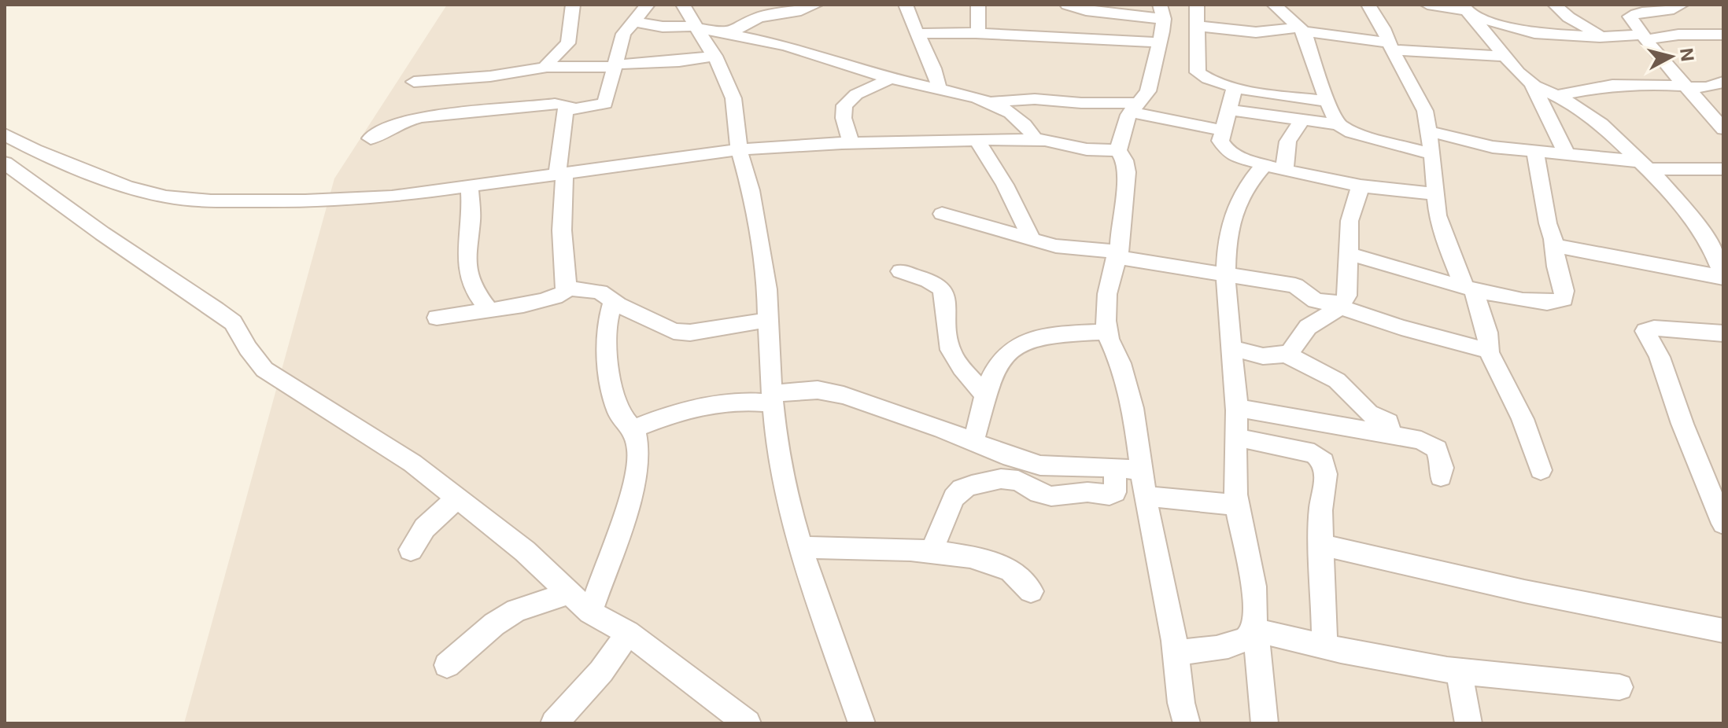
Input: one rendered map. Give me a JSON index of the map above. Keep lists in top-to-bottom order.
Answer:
{
  "north": "right"
}
